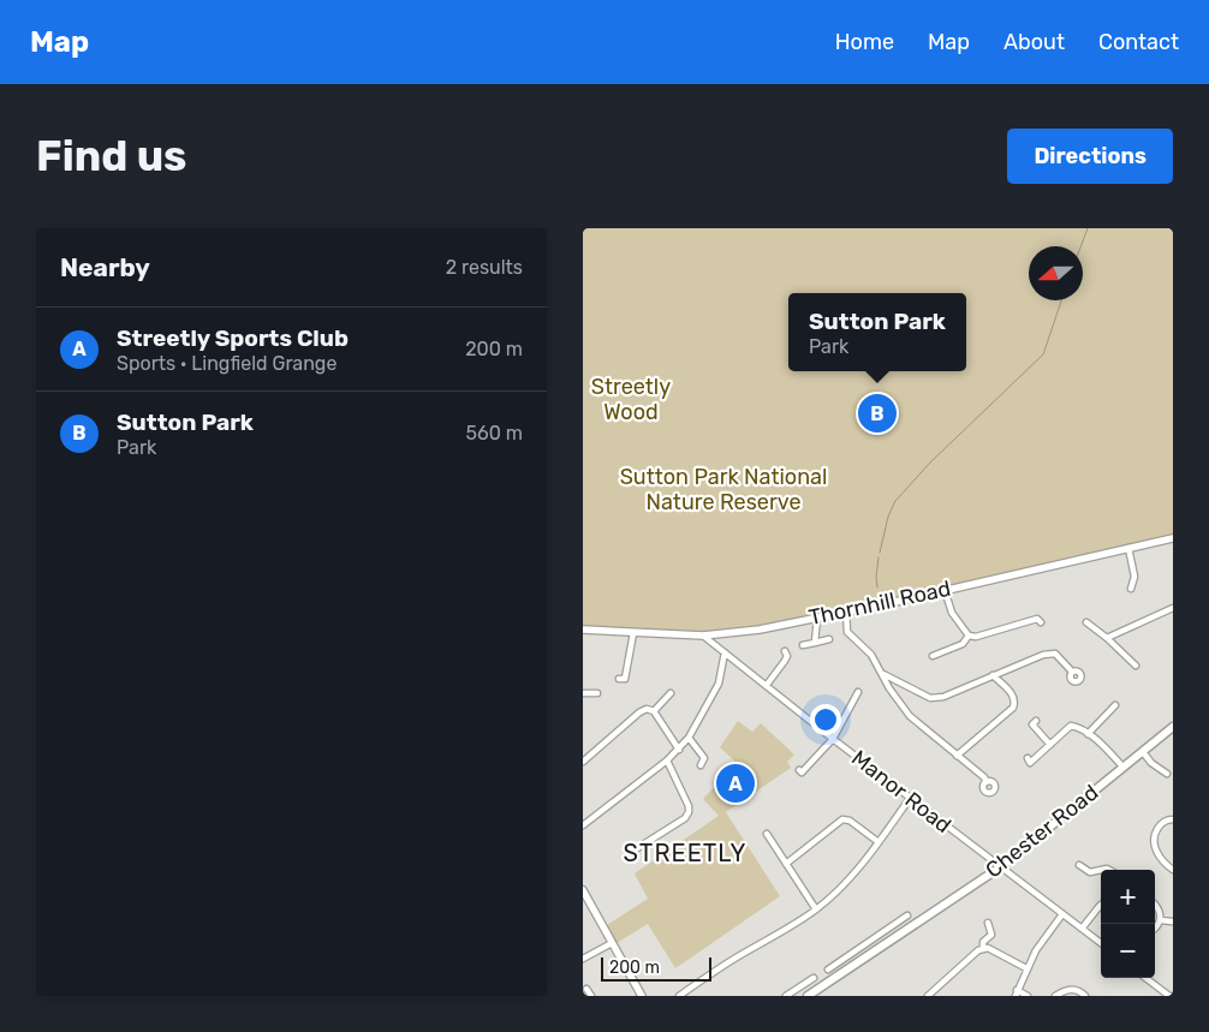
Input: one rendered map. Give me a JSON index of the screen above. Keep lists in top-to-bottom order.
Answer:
{
  "streets": {
    "highway": ["Chester Road"],
    "main road": ["Thornhill Road"],
    "street": ["Manor Road"]
  },
  "crossings": [
    ["Thornhill Road", "Manor Road"],
    ["Manor Road", "Chester Road"]
  ],
  "districts": ["STREETLY"],
  "parks": ["Streetly Wood", "Sutton Park National Nature Reserve"],
  "scale_bar": "200 m",
  "north": "left",
  "page": {
    "header": "Map",
    "nav": [
      "Home",
      "Map",
      "About",
      "Contact"
    ],
    "buttons": "Directions",
    "title": "Find us",
    "heading": ["Nearby", "2 results"],
    "popup": ["Sutton Park", "Park"],
    "list": [
      {
        "mark": "A",
        "name": "Streetly Sports Club",
        "note": "Sports · Lingfield Grange",
        "value": "200 m"
      },
      {
        "mark": "B",
        "name": "Sutton Park",
        "note": "Park",
        "value": "560 m"
      }
    ],
    "pins": ["B", "A"],
    "map_buttons": ["+", "−"],
    "scale": "200 m"
  }
}
